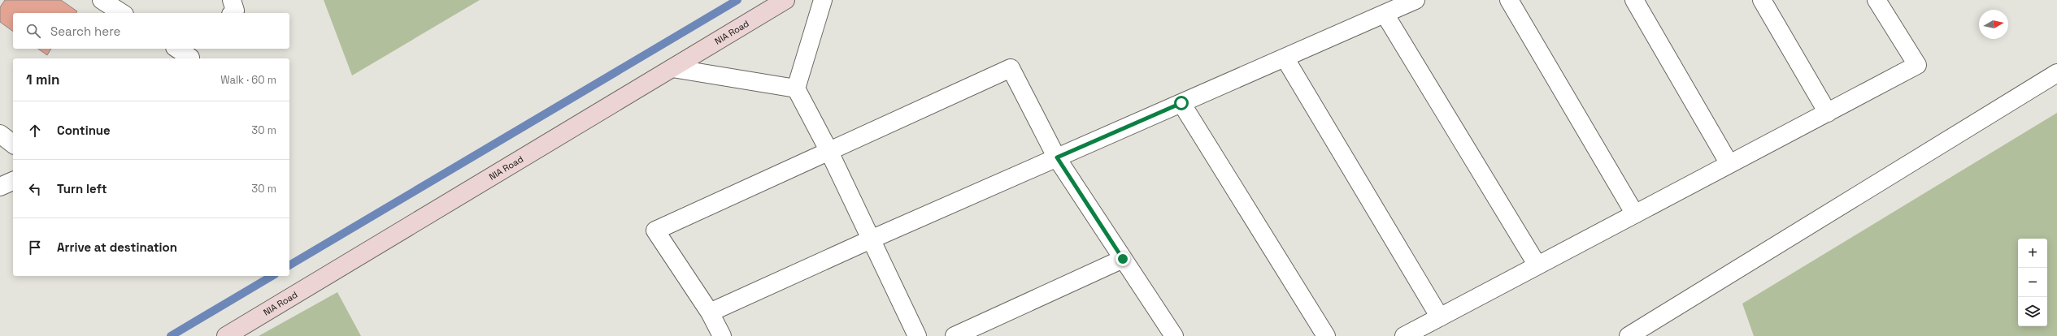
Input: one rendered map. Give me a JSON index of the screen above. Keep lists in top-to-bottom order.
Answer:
{
  "streets": {
    "street": ["NIA Road"]
  },
  "north": "right",
  "page": {
    "search": "Search here",
    "heading": ["1 min", "Walk · 60 m"],
    "list": [
      ["Continue", "30 m"],
      ["Turn left", "30 m"],
      "Arrive at destination"
    ],
    "map_buttons": ["+", "−"]
  }
}
